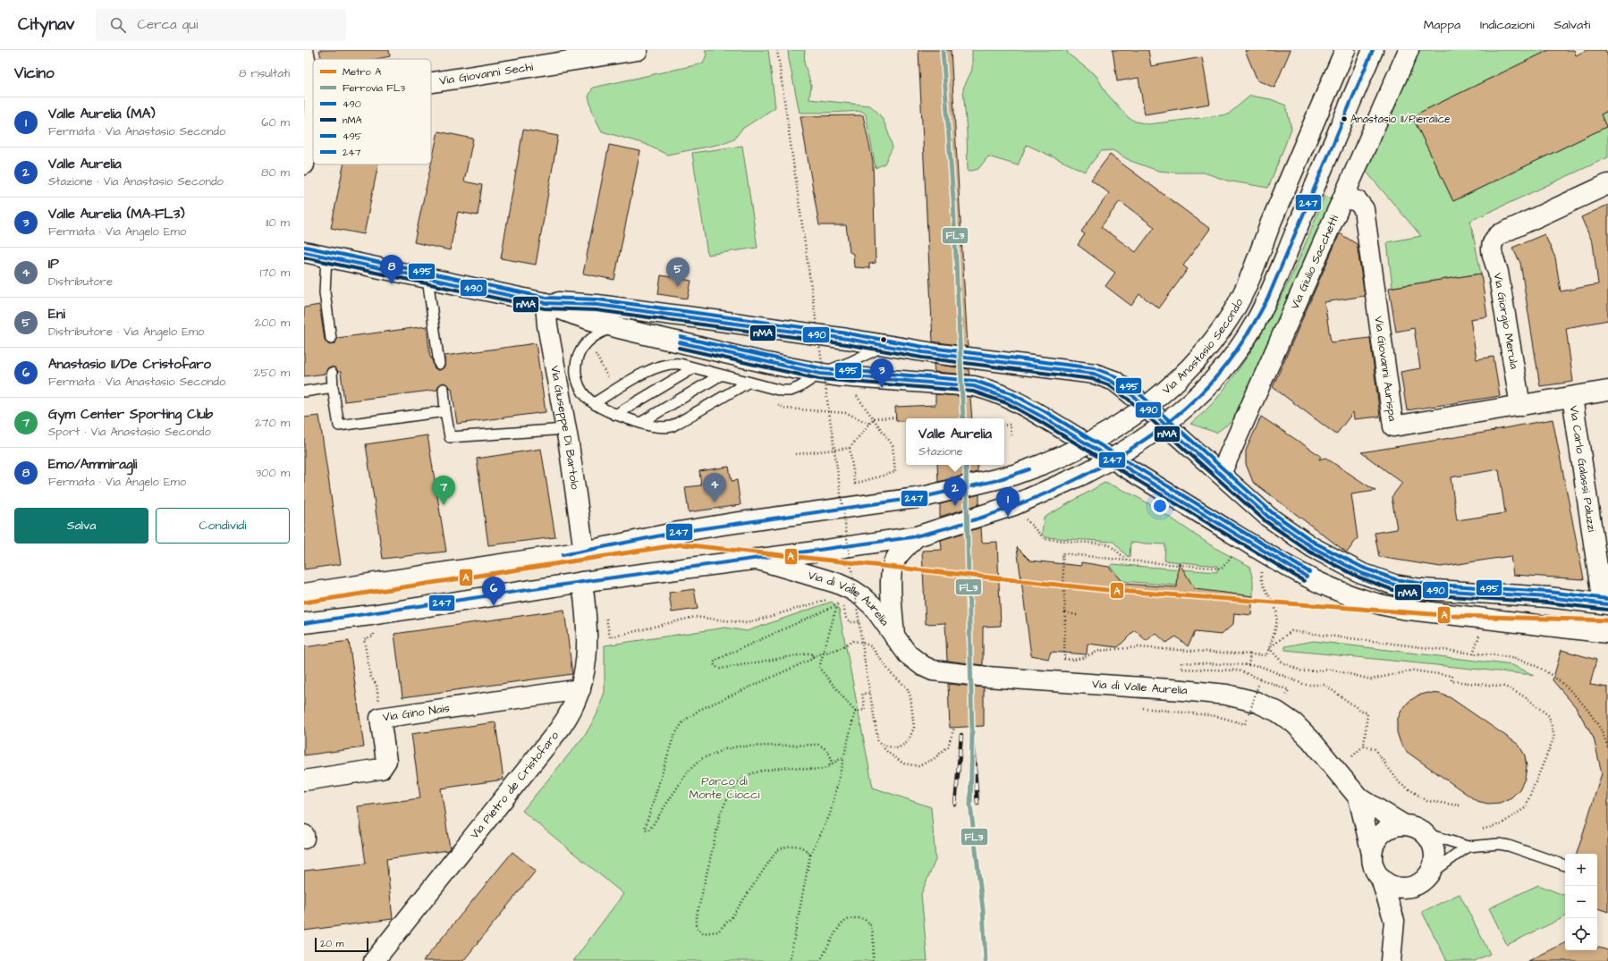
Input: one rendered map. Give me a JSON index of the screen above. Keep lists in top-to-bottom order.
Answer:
{
  "streets": {
    "main road": [
      "Via Giovanni Sechi",
      "Via Giulio Sacchetti",
      "Via Giorgio Merula",
      "Via Anastasio Secondo",
      "Via Giovanni Aurispa",
      "Via Giuseppe Di Bartolo",
      "Via Carlo Galassi Paluzzi",
      "Via di Valle Aurelia",
      "Via Gino Nais",
      "Via Pietro de Cristofaro"
    ]
  },
  "crossings": [
    ["Via Giulio Sacchetti", "Via Giovanni Aurispa"],
    ["Via Giorgio Merula", "Via Giovanni Aurispa"],
    ["Via Anastasio Secondo", "Via Giuseppe Di Bartolo"],
    ["Via Gino Nais", "Via Pietro de Cristofaro"]
  ],
  "parks": ["Parco di Monte Ciocci"],
  "places": ["Anastasio II/Pieralice"],
  "lines": [
    "rail line FL3",
    "transit line 247",
    "transit line 495",
    "transit line 490",
    "transit line nMA",
    "metro line A"
  ],
  "legend": [
    "Metro A",
    "Ferrovia FL3",
    "490",
    "nMA",
    "495",
    "247"
  ],
  "scale_bar": "20 m",
  "page": {
    "header": "Citynav",
    "search": "Cerca qui",
    "nav": ["Mappa", "Indicazioni", "Salvati"],
    "heading": ["Vicino", "8 risultati"],
    "list": [
      {
        "mark": "1",
        "name": "Valle Aurelia (MA)",
        "note": "Fermata · Via Anastasio Secondo",
        "value": "60 m"
      },
      {
        "mark": "2",
        "name": "Valle Aurelia",
        "note": "Stazione · Via Anastasio Secondo",
        "value": "80 m"
      },
      {
        "mark": "3",
        "name": "Valle Aurelia (MA-FL3)",
        "note": "Fermata · Via Angelo Emo",
        "value": "110 m"
      },
      {
        "mark": "4",
        "name": "IP",
        "note": "Distributore",
        "value": "170 m"
      },
      {
        "mark": "5",
        "name": "Eni",
        "note": "Distributore · Via Angelo Emo",
        "value": "200 m"
      },
      {
        "mark": "6",
        "name": "Anastasio II/De Cristofaro",
        "note": "Fermata · Via Anastasio Secondo",
        "value": "250 m"
      },
      {
        "mark": "7",
        "name": "Gym Center Sporting Club",
        "note": "Sport · Via Anastasio Secondo",
        "value": "270 m"
      },
      {
        "mark": "8",
        "name": "Emo/Ammiragli",
        "note": "Fermata · Via Angelo Emo",
        "value": "300 m"
      }
    ],
    "pins": [
      "8",
      "5",
      "3",
      "4",
      "7",
      "2",
      "1",
      "6"
    ],
    "popup": ["Valle Aurelia", "Stazione"],
    "buttons": ["Salva", "Condividi"],
    "map_buttons": ["+", "−"],
    "scale": "20 m"
  }
}
